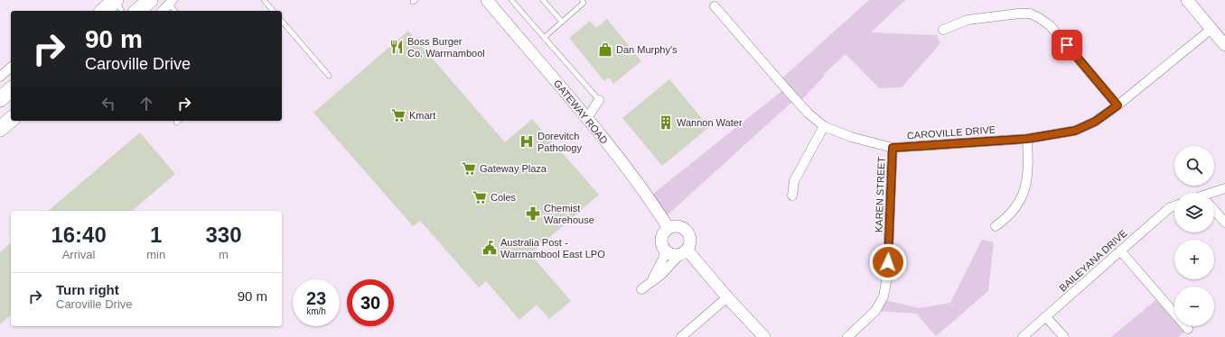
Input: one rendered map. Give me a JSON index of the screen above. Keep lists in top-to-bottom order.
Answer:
{
  "streets": {
    "street": [
      "GATEWAY ROAD",
      "CAROVILLE DRIVE",
      "KAREN STREET",
      "BAILEYANA DRIVE"
    ]
  },
  "crossings": [
    ["CAROVILLE DRIVE", "KAREN STREET"]
  ],
  "places": {
    "restaurant": ["Boss Burger Co. Warrnambool"],
    "shop": ["Dan Murphy's"],
    "supermarket": ["Kmart", "Gateway Plaza", "Coles"],
    "building": ["Wannon Water"],
    "hospital": ["Dorevitch Pathology"],
    "pharmacy": ["Chemist Warehouse"],
    "public building": ["Australia Post - Warrnambool East LPO"]
  },
  "page": {
    "turn": ["90 m", "Caroville Drive"],
    "map_buttons": ["+", "−"],
    "eta": [
      "16:40",
      "Arrival",
      "1",
      "min",
      "330",
      "m"
    ],
    "list": [
      {
        "name": "Turn right",
        "note": "Caroville Drive",
        "value": "90 m"
      }
    ],
    "speed": "23 km/h",
    "limit": "30"
  }
}
